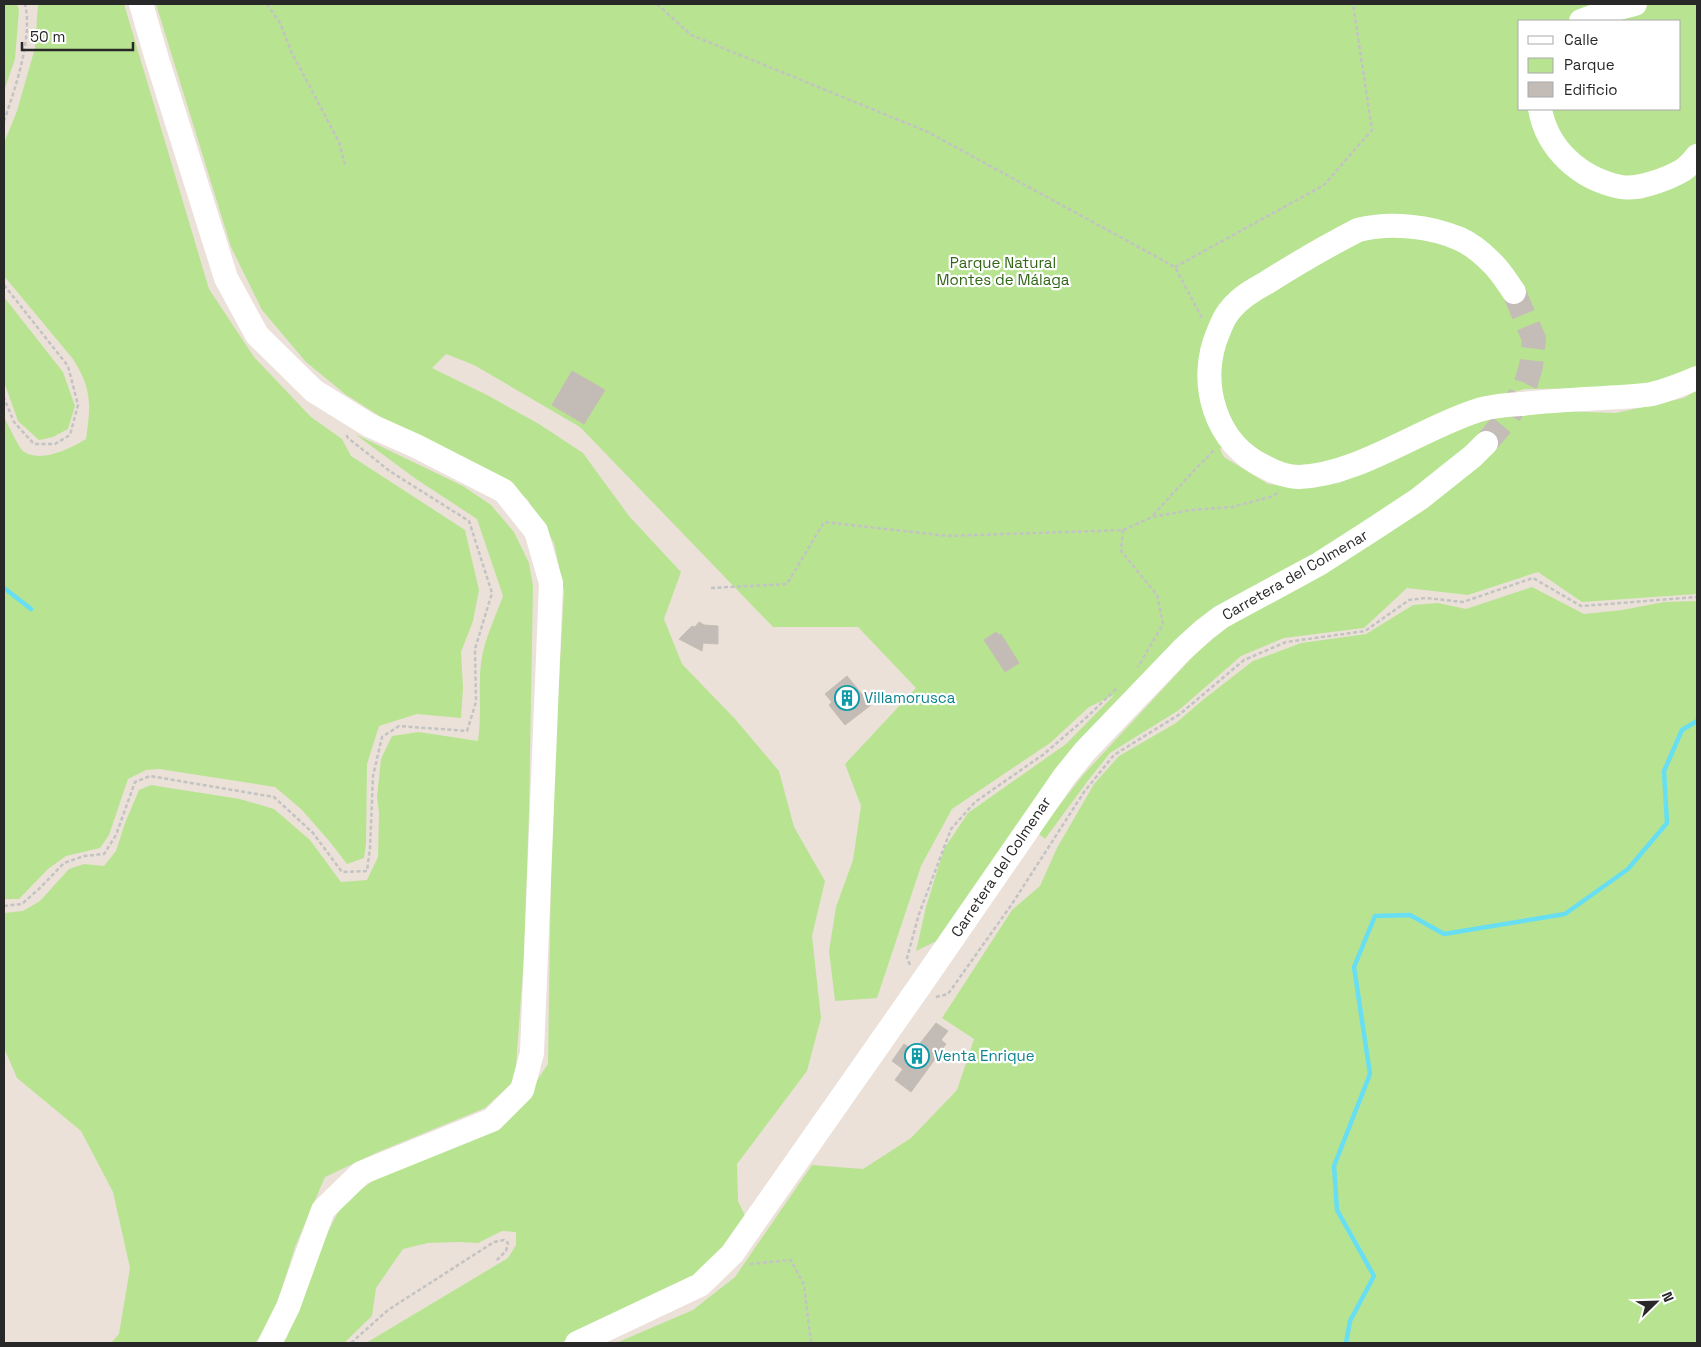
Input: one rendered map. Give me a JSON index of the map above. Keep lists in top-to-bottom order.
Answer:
{
  "streets": {
    "main road": ["Carretera del Colmenar"]
  },
  "parks": ["Parque Natural Montes de Málaga"],
  "places": {
    "building": ["Villamorusca", "Venta Enrique"]
  },
  "legend": ["Calle", "Parque", "Edificio"],
  "scale_bar": "50 m",
  "north": "top right"
}
